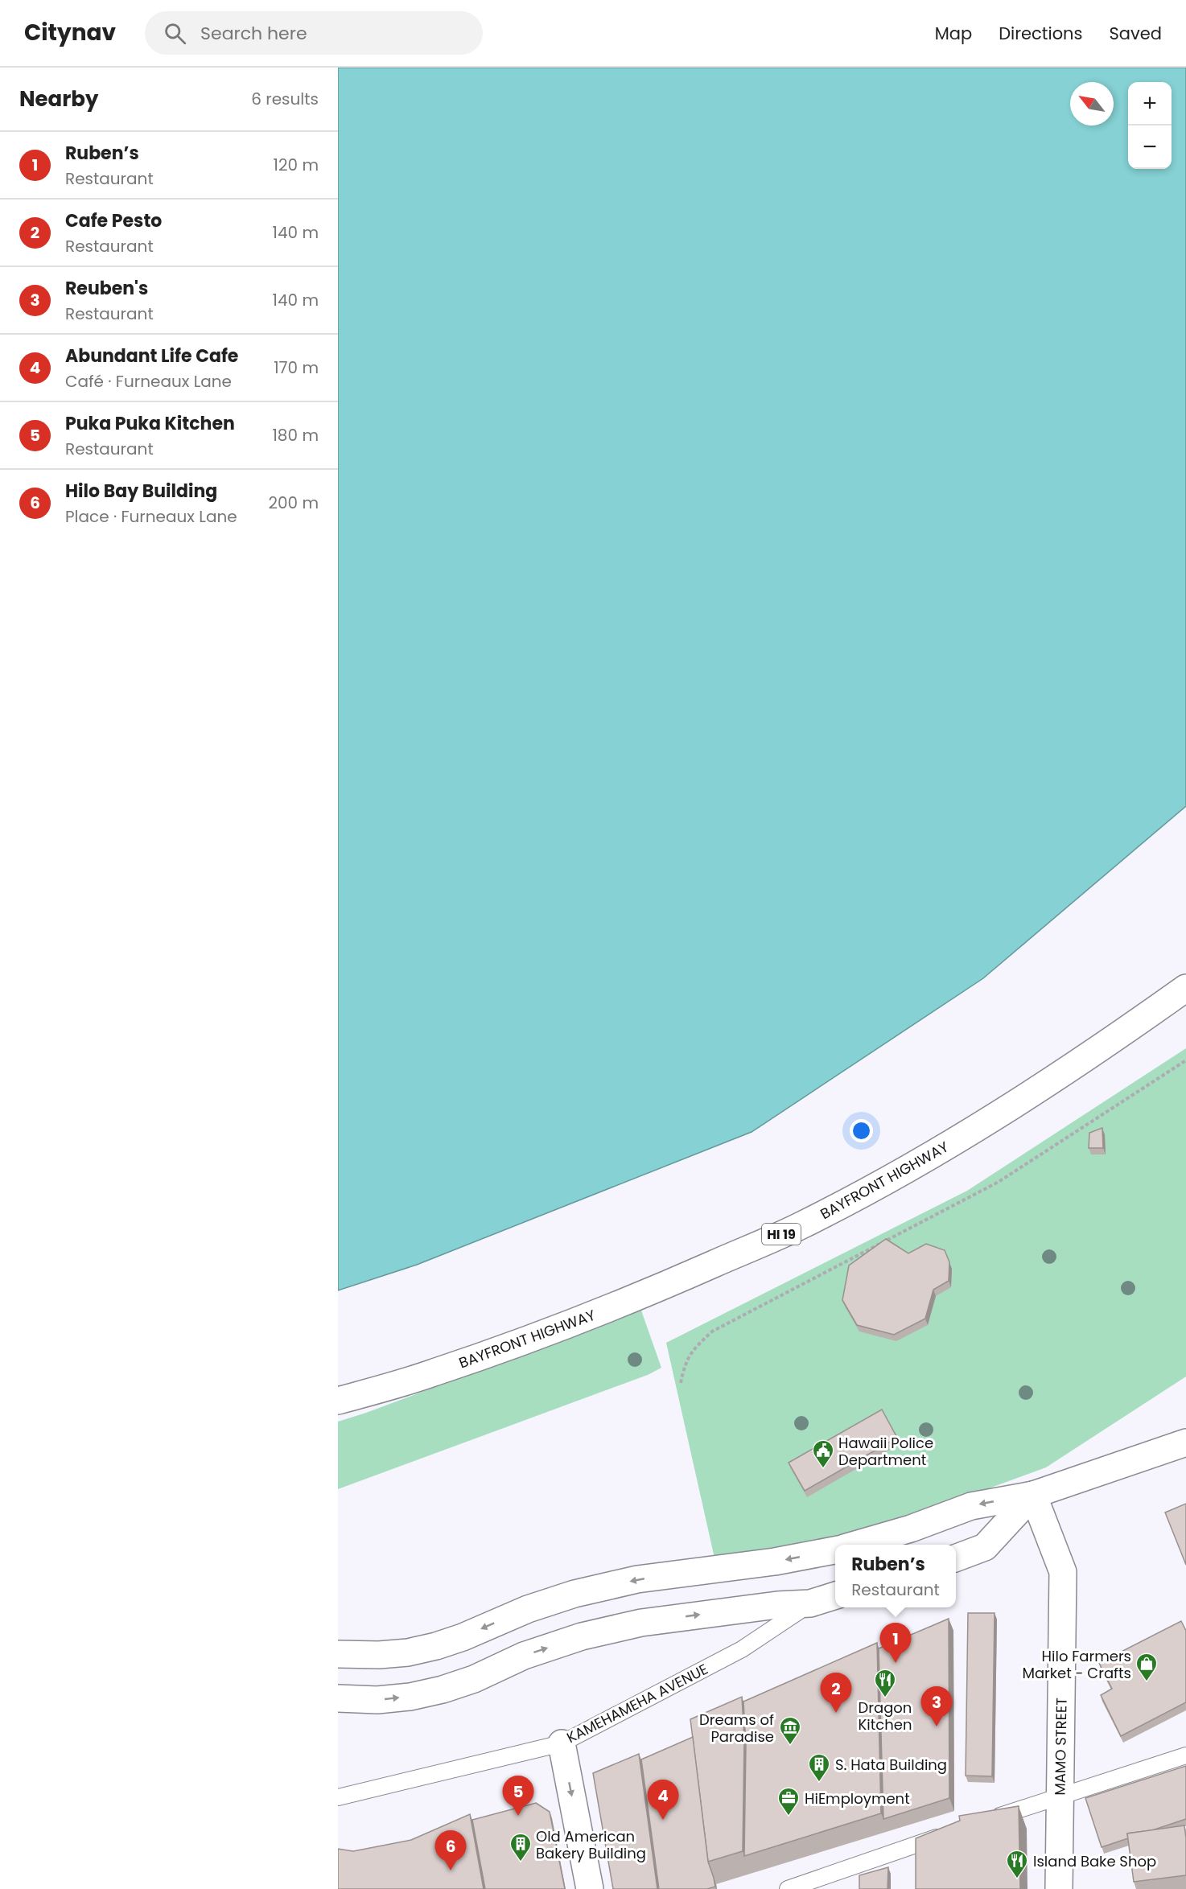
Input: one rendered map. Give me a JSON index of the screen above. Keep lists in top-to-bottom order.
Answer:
{
  "streets": {
    "main road": [
      "BAYFRONT HIGHWAY",
      "HI 19",
      "KAMEHAMEHA AVENUE",
      "MAMO STREET"
    ]
  },
  "places": {
    "public building": ["Hawaii Police Department"],
    "shop": ["Hilo Farmers Market - Crafts"],
    "restaurant": ["Dragon Kitchen", "Island Bake Shop"],
    "museum": ["Dreams of Paradise"],
    "building": ["S. Hata Building", "Old American Bakery Building"],
    "office": ["HiEmployment"]
  },
  "north": "top left",
  "page": {
    "header": "Citynav",
    "search": "Search here",
    "nav": ["Map", "Directions", "Saved"],
    "heading": ["Nearby", "6 results"],
    "map_buttons": ["+", "−"],
    "list": [
      {
        "mark": "1",
        "name": "Ruben’s",
        "note": "Restaurant",
        "value": "120 m"
      },
      {
        "mark": "2",
        "name": "Cafe Pesto",
        "note": "Restaurant",
        "value": "140 m"
      },
      {
        "mark": "3",
        "name": "Reuben's",
        "note": "Restaurant",
        "value": "140 m"
      },
      {
        "mark": "4",
        "name": "Abundant Life Cafe",
        "note": "Café · Furneaux Lane",
        "value": "170 m"
      },
      {
        "mark": "5",
        "name": "Puka Puka Kitchen",
        "note": "Restaurant",
        "value": "180 m"
      },
      {
        "mark": "6",
        "name": "Hilo Bay Building",
        "note": "Place · Furneaux Lane",
        "value": "200 m"
      }
    ],
    "popup": ["Ruben’s", "Restaurant"],
    "pins": [
      "1",
      "2",
      "3",
      "5",
      "4",
      "6"
    ]
  }
}
